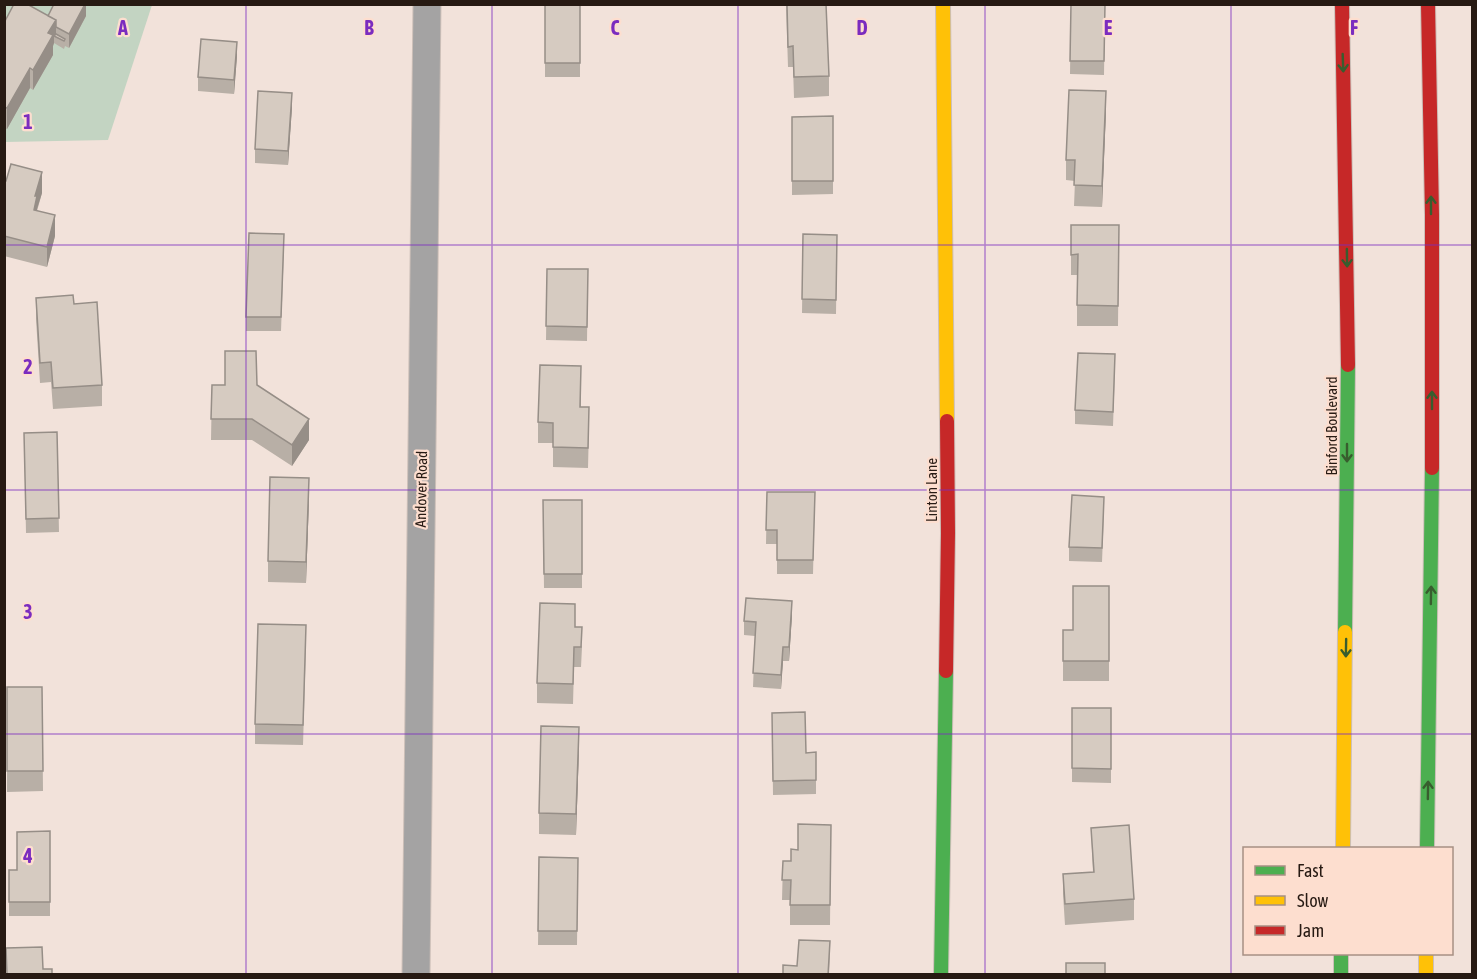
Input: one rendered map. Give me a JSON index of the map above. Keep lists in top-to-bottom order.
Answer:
{
  "streets": {
    "main road": ["Binford Boulevard", "Linton Lane"],
    "street": ["Andover Road"]
  },
  "legend": ["Fast", "Slow", "Jam"],
  "grid": {
    "columns": [
      "A",
      "B",
      "C",
      "D",
      "E",
      "F"
    ],
    "rows": [
      "1",
      "2",
      "3",
      "4"
    ]
  }
}
